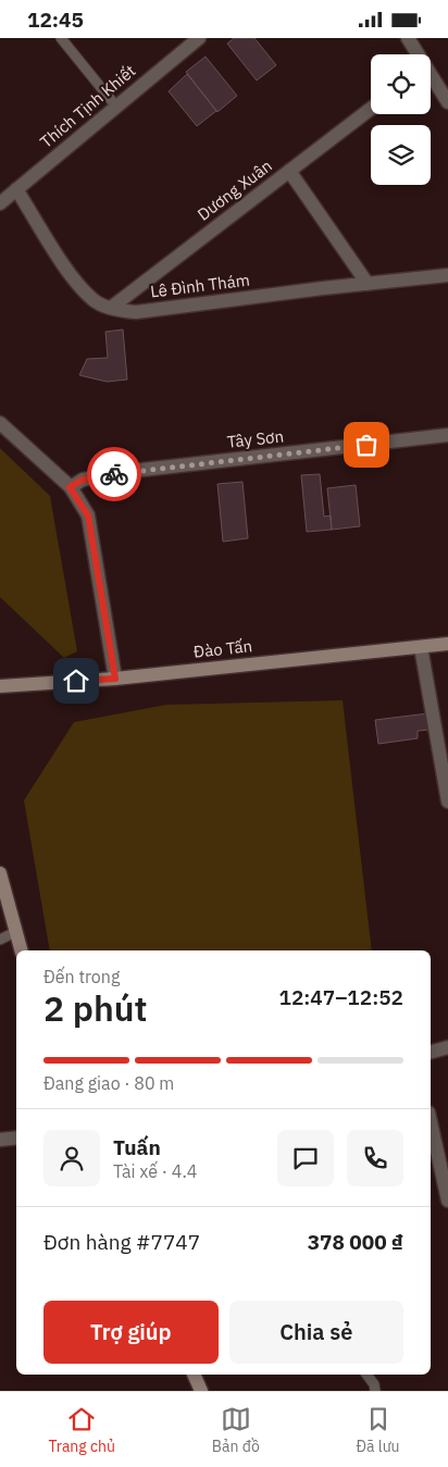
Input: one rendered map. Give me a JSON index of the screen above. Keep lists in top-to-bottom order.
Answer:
{
  "streets": {
    "street": [
      "Thích Tịnh Khiết",
      "Dương Xuân",
      "Lê Đình Thám",
      "Tây Sơn",
      "Đào Tấn"
    ]
  },
  "crossings": [
    ["Thích Tịnh Khiết", "Lê Đình Thám"],
    ["Dương Xuân", "Lê Đình Thám"]
  ],
  "page": {
    "status": "12:45",
    "heading": ["2 phút", "Đến trong", "12:47–12:52"],
    "panel": [
      "Tuấn",
      "Tài xế · 4.4",
      "Đơn hàng #7747",
      "378 000 ₫"
    ],
    "bar": "Đang giao · 80 m",
    "buttons": ["Trợ giúp", "Chia sẻ"],
    "tabs": ["Trang chủ", "Bản đồ", "Đã lưu"]
  }
}
